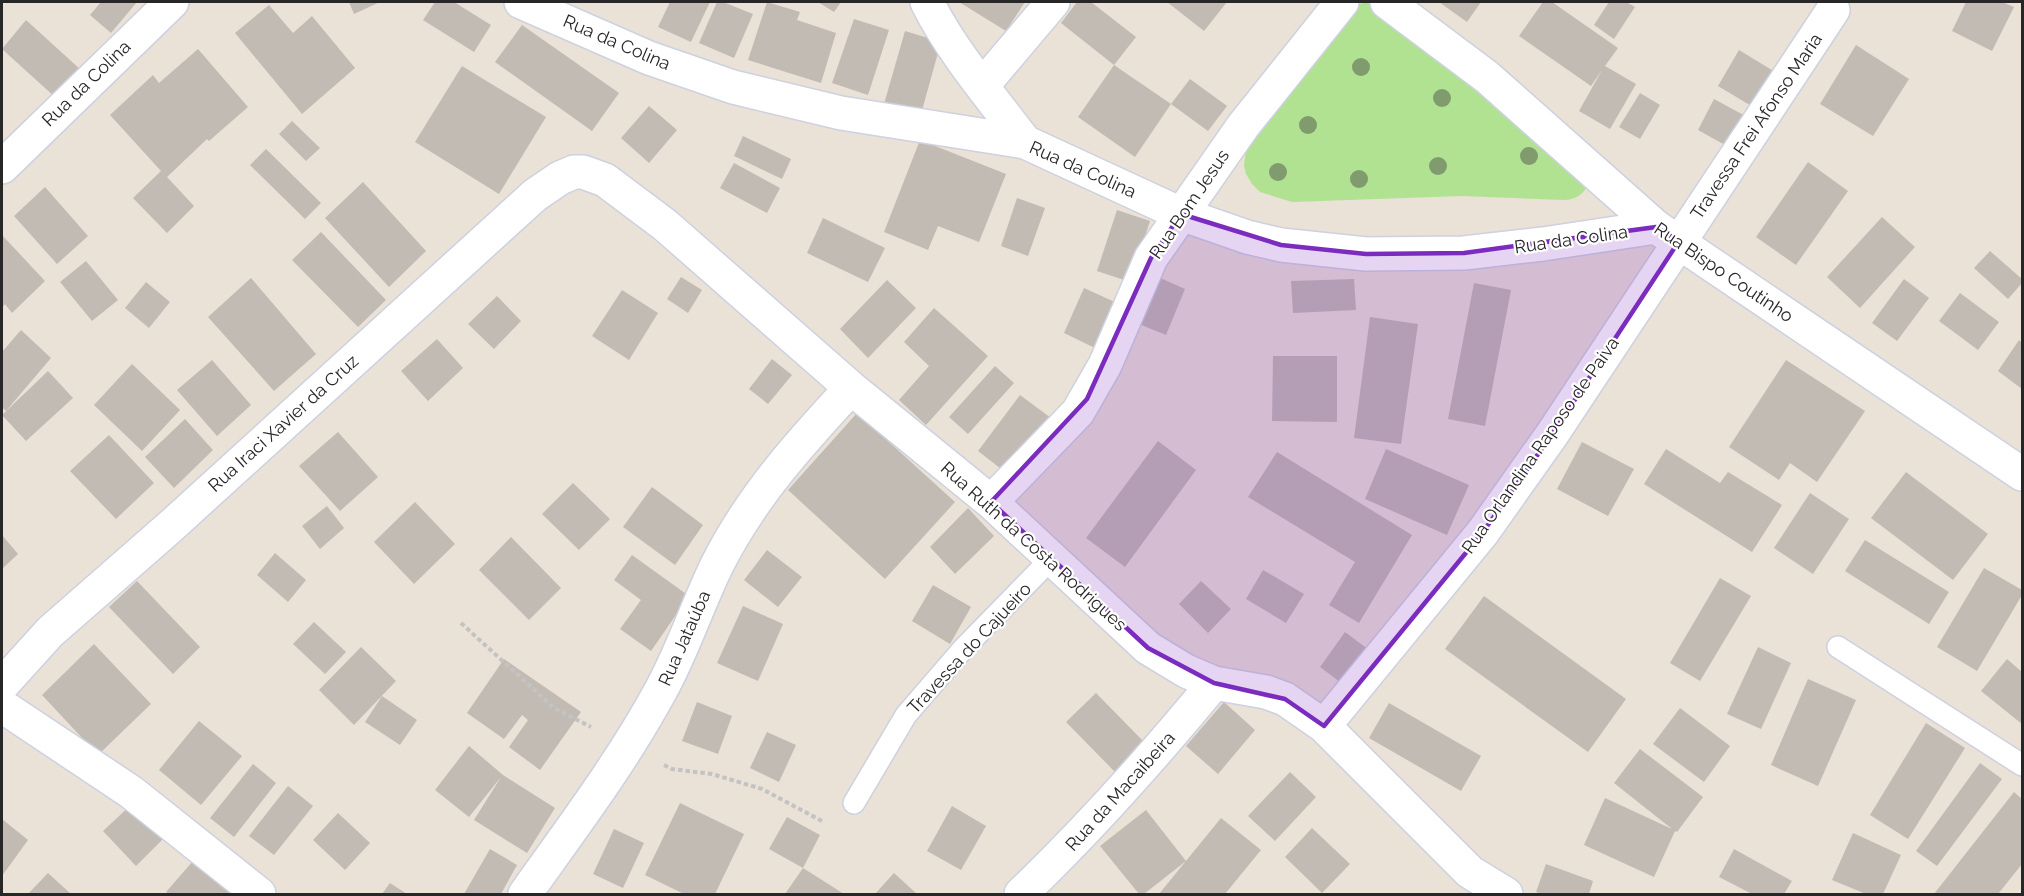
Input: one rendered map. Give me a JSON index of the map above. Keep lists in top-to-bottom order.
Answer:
{
  "streets": {
    "street": [
      "Rua da Colina",
      "Travessa Frei Afonso Maria",
      "Rua Bom Jesus",
      "Rua Bispo Coutinho",
      "Rua Iraci Xavier da Cruz",
      "Rua Orlandina Raposo de Paiva",
      "Rua Ruth da Costa Rodrigues",
      "Rua Jataúba",
      "Rua da Macaibeira"
    ],
    "lane": ["Travessa do Cajueiro"]
  },
  "crossings": [
    ["Rua da Colina", "Travessa Frei Afonso Maria"],
    ["Rua da Colina", "Rua Bom Jesus"],
    ["Rua da Colina", "Rua Bispo Coutinho"],
    ["Rua da Colina", "Rua Orlandina Raposo de Paiva"],
    ["Travessa Frei Afonso Maria", "Rua Bispo Coutinho"],
    ["Travessa Frei Afonso Maria", "Rua Orlandina Raposo de Paiva"],
    ["Rua Bom Jesus", "Rua Ruth da Costa Rodrigues"],
    ["Rua Bispo Coutinho", "Rua Orlandina Raposo de Paiva"],
    ["Rua Iraci Xavier da Cruz", "Rua Ruth da Costa Rodrigues"],
    ["Rua Orlandina Raposo de Paiva", "Rua Ruth da Costa Rodrigues"],
    ["Rua Ruth da Costa Rodrigues", "Rua Jataúba"],
    ["Rua Ruth da Costa Rodrigues", "Travessa do Cajueiro"],
    ["Rua Ruth da Costa Rodrigues", "Rua da Macaibeira"]
  ]
}
